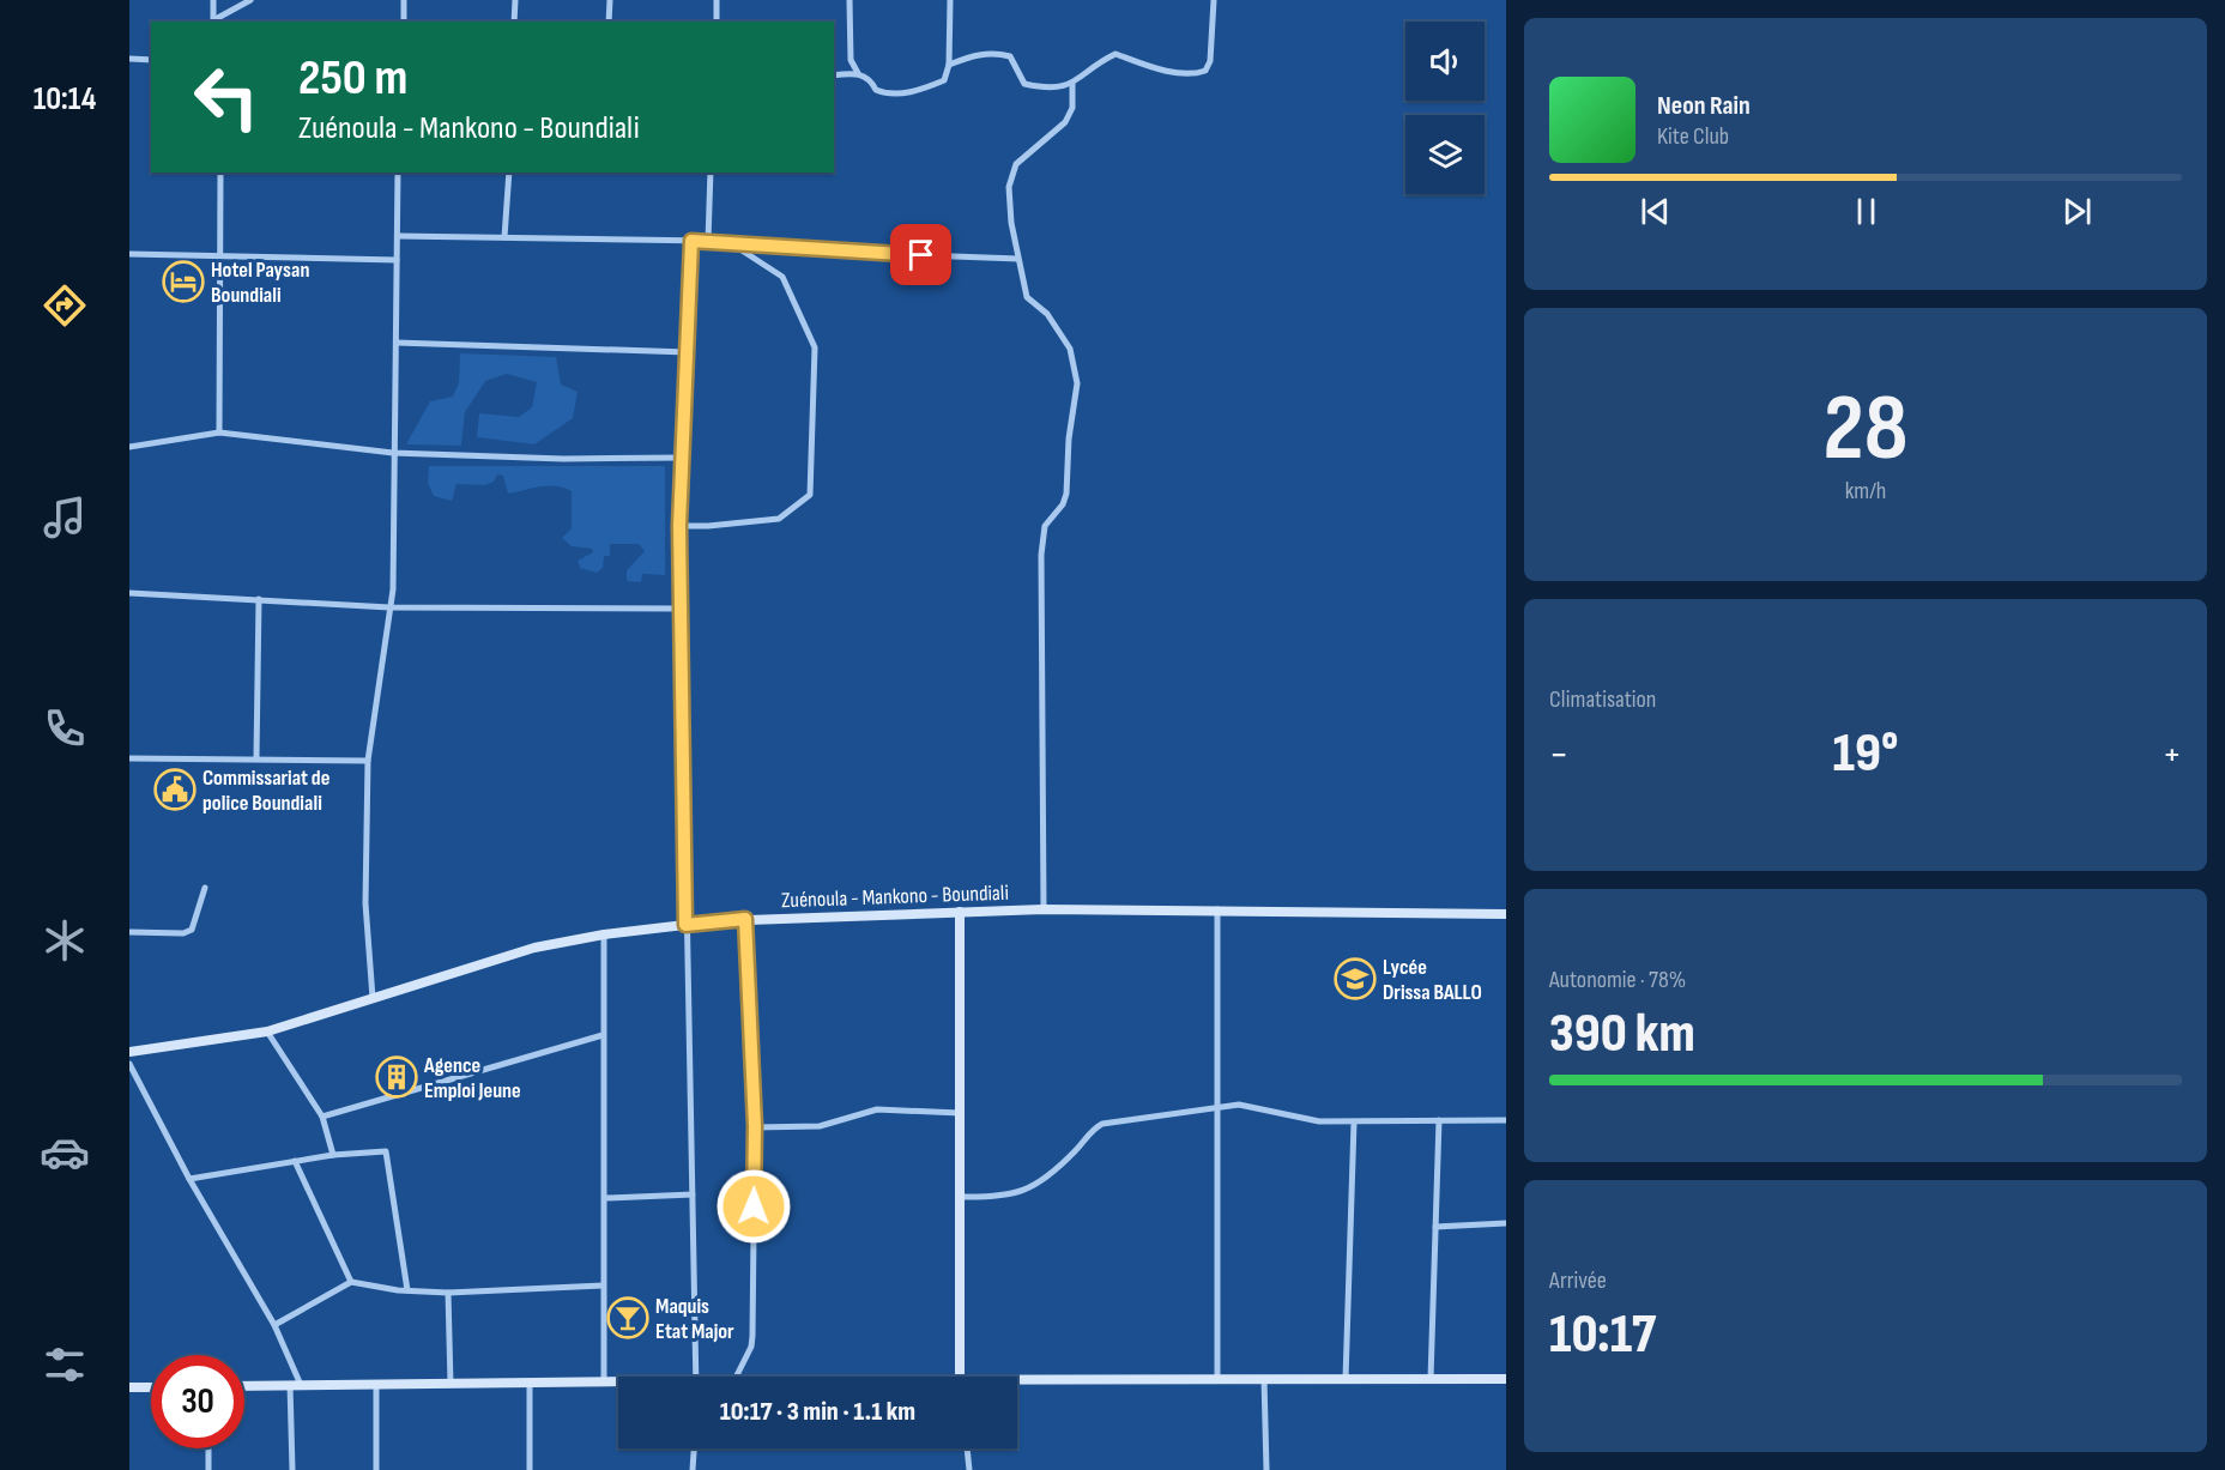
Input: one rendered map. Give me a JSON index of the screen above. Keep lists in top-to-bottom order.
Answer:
{
  "streets": {
    "street": ["Zuénoula - Mankono - Boundiali"]
  },
  "places": {
    "hotel": ["Hotel Paysan Boundiali"],
    "public building": ["Commissariat de police Boundiali"],
    "school or university": ["Lycée Drissa BALLO"],
    "building": ["Agence Emploi Jeune"],
    "bar": ["Maquis Etat Major"]
  },
  "page": {
    "tabs": "10:14",
    "turn": ["250 m", "Zuénoula - Mankono - Boundiali"],
    "song": ["Neon Rain", "Kite Club"],
    "tile": [
      ["28", "km/h"],
      "Climatisation",
      ["Autonomie · 78%", "390 km"],
      ["Arrivée", "10:17"]
    ],
    "heat": ["−", "19°", "+"],
    "limit": "30",
    "trip": "10:17 · 3 min · 1.1 km"
  }
}
